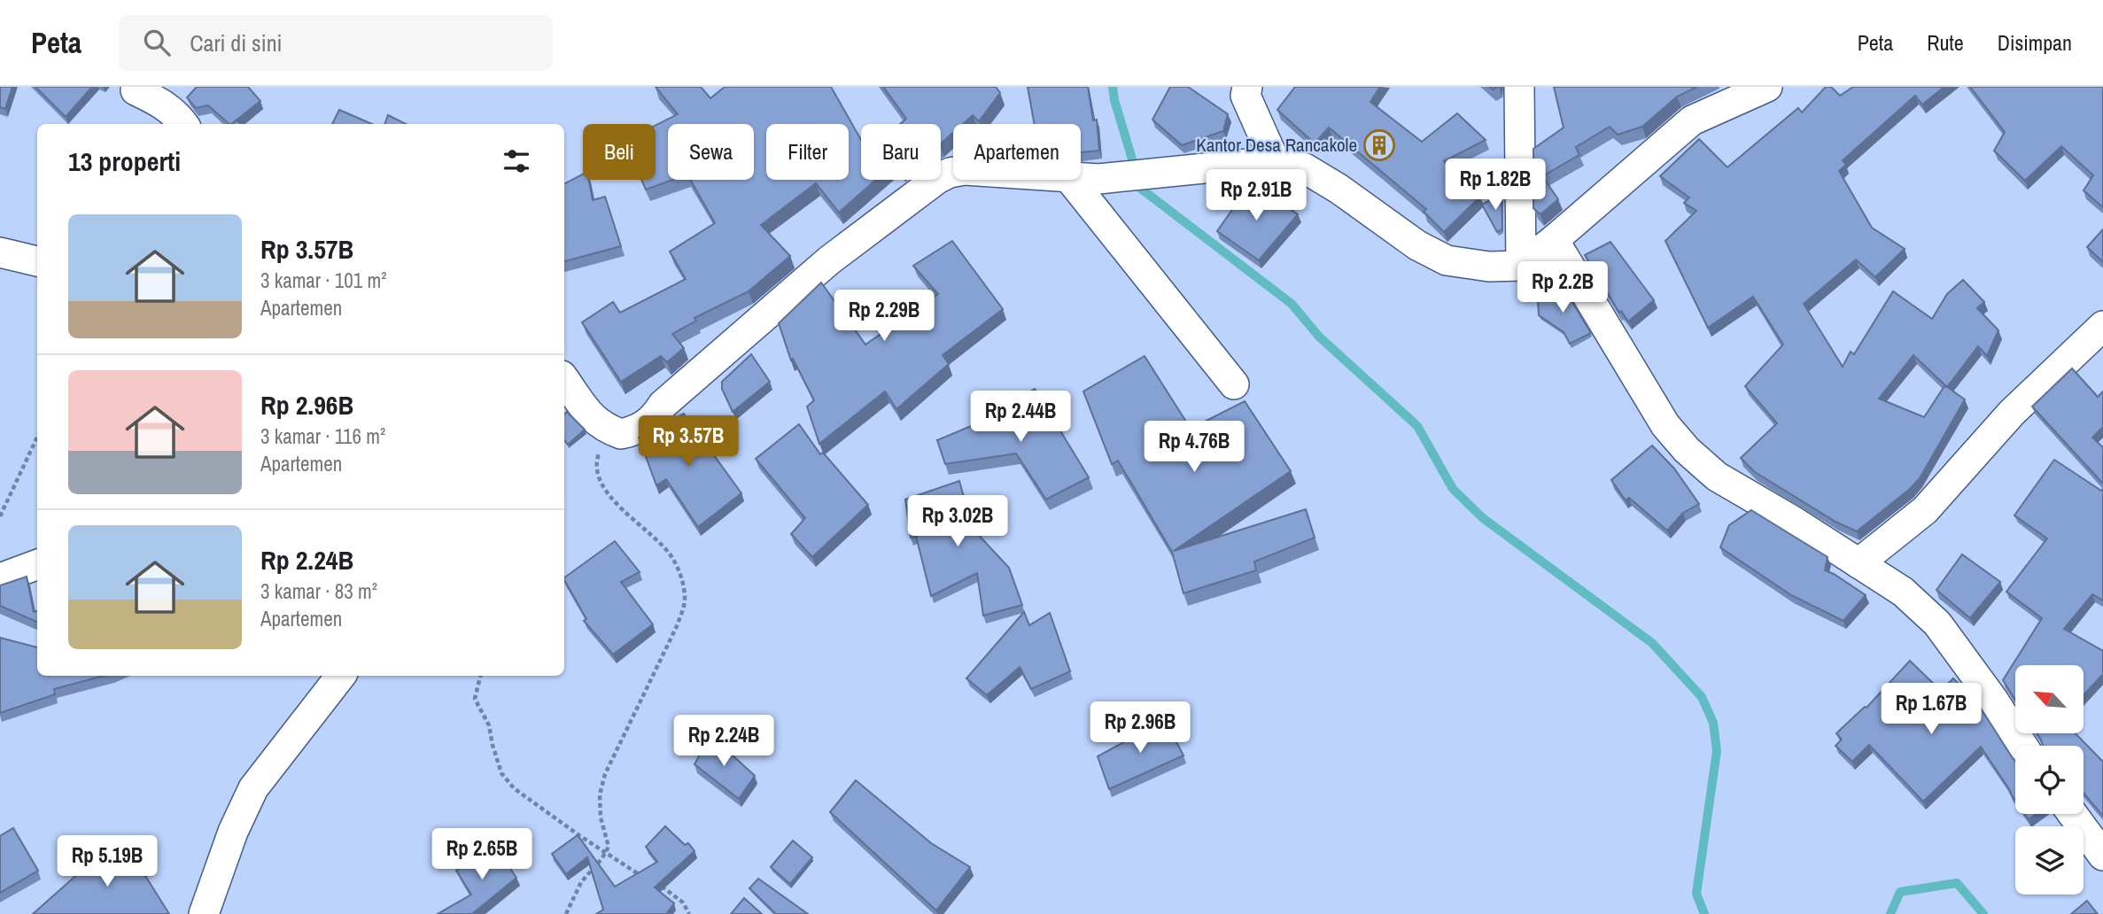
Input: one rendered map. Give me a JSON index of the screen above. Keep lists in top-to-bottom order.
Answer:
{
  "places": {
    "building": ["Kantor Desa Rancakole"]
  },
  "north": "top left",
  "page": {
    "header": "Peta",
    "search": "Cari di sini",
    "nav": ["Peta", "Rute", "Disimpan"],
    "chip": [
      "Beli",
      "Sewa",
      "Filter",
      "Baru",
      "Apartemen"
    ],
    "heading": "13 properti",
    "price": [
      "Rp 1.82B",
      "Rp 2.91B",
      "Rp 2.2B",
      "Rp 2.29B",
      "Rp 2.44B",
      "Rp 3.57B",
      "Rp 4.76B",
      "Rp 3.02B",
      "Rp 1.67B",
      "Rp 2.96B",
      "Rp 2.24B",
      "Rp 2.65B",
      "Rp 5.19B"
    ],
    "list": [
      {
        "name": "Rp 3.57B",
        "note": "3 kamar · 101 m² · Apartemen"
      },
      {
        "name": "Rp 2.96B",
        "note": "3 kamar · 116 m² · Apartemen"
      },
      {
        "name": "Rp 2.24B",
        "note": "3 kamar · 83 m² · Apartemen"
      }
    ]
  }
}
